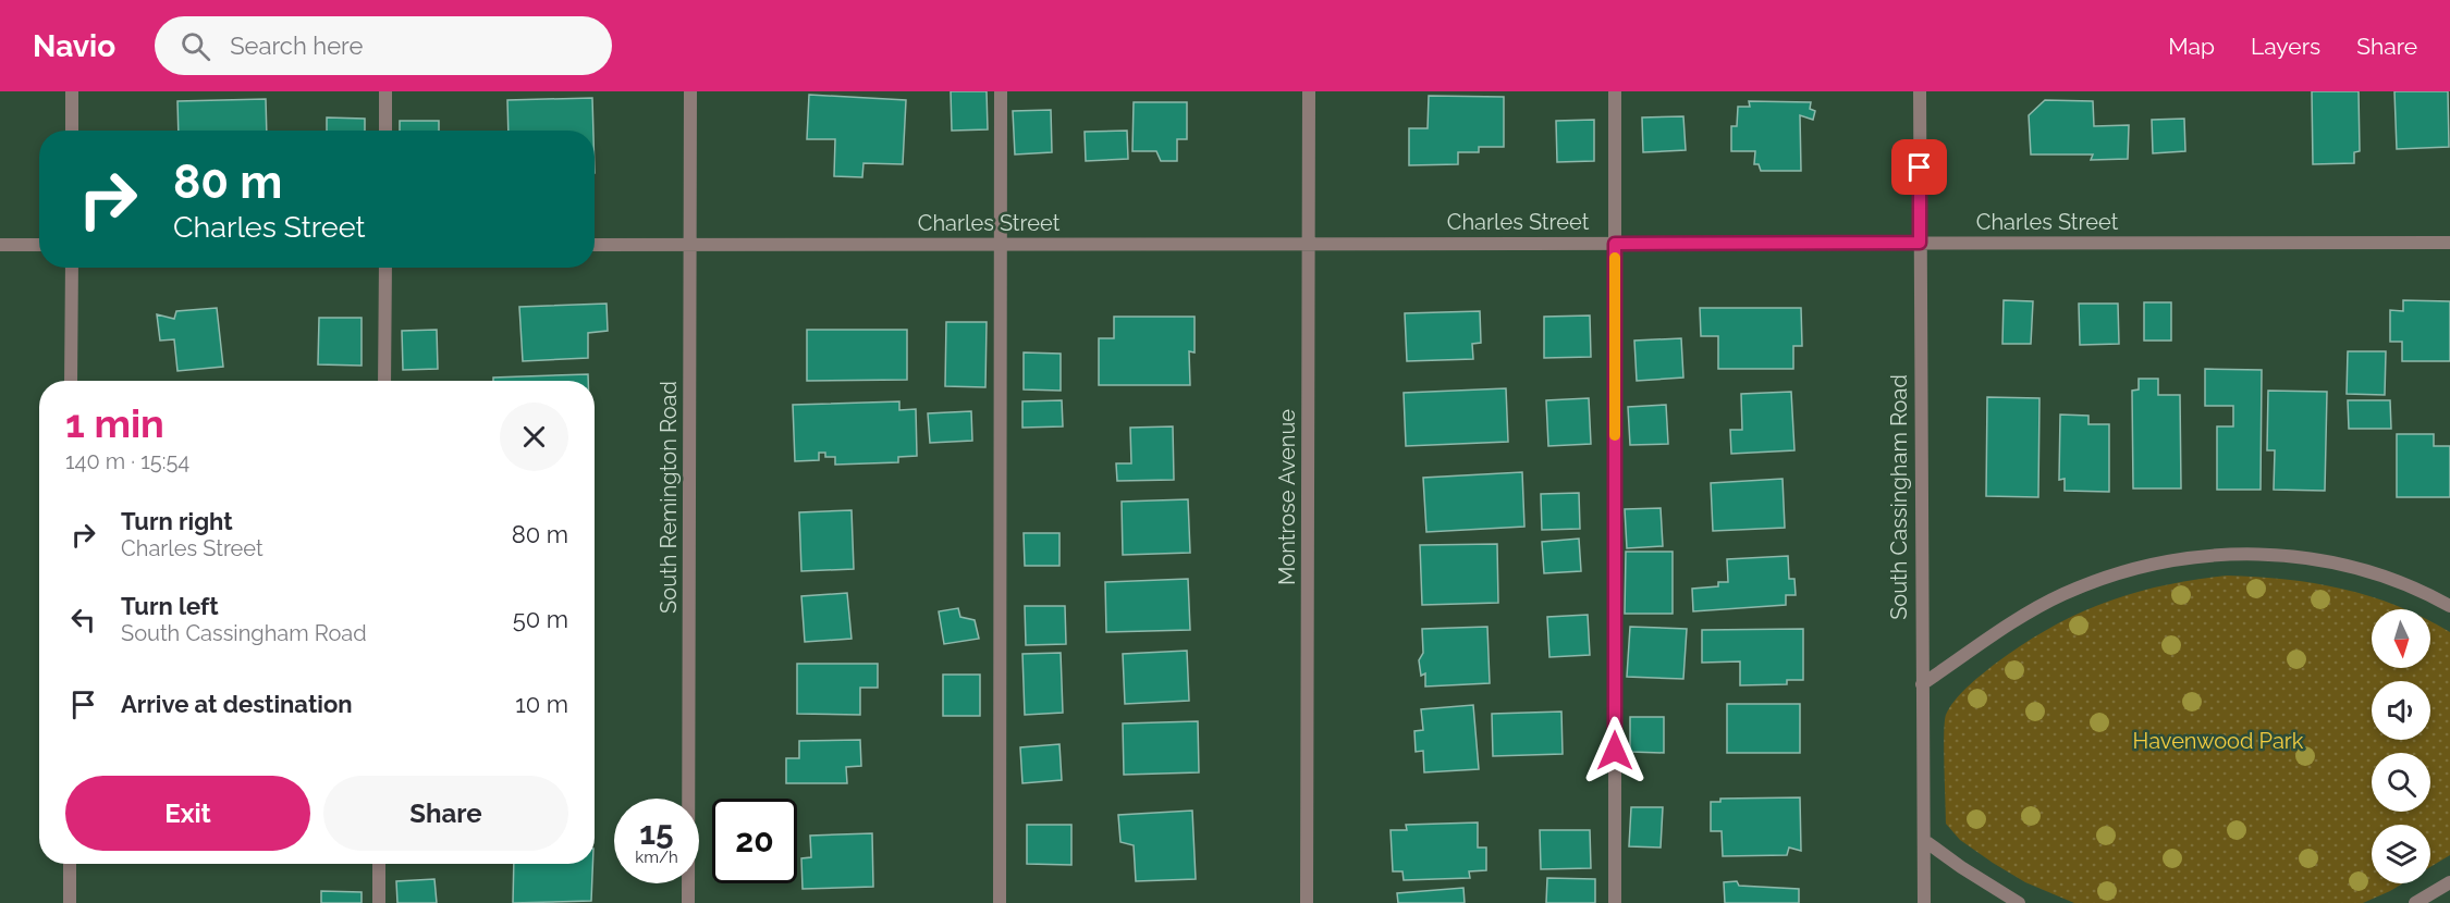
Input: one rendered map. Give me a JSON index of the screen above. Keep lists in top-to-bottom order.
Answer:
{
  "streets": {
    "street": [
      "Charles Street",
      "South Remington Road",
      "Montrose Avenue",
      "South Cassingham Road"
    ]
  },
  "crossings": [
    ["Charles Street", "South Remington Road"],
    ["Charles Street", "Montrose Avenue"],
    ["Charles Street", "South Cassingham Road"]
  ],
  "parks": ["Havenwood Park"],
  "north": "bottom",
  "page": {
    "header": "Navio",
    "search": "Search here",
    "nav": ["Map", "Layers", "Share"],
    "turn": ["80 m", "Charles Street"],
    "heading": ["1 min", "140 m · 15:54"],
    "list": [
      {
        "name": "Turn right",
        "note": "Charles Street",
        "value": "80 m"
      },
      {
        "name": "Turn left",
        "note": "South Cassingham Road",
        "value": "50 m"
      },
      {
        "name": "Arrive at destination",
        "value": "10 m"
      }
    ],
    "buttons": ["Exit", "Share"],
    "speed": "15 km/h",
    "limit": "20"
  }
}
